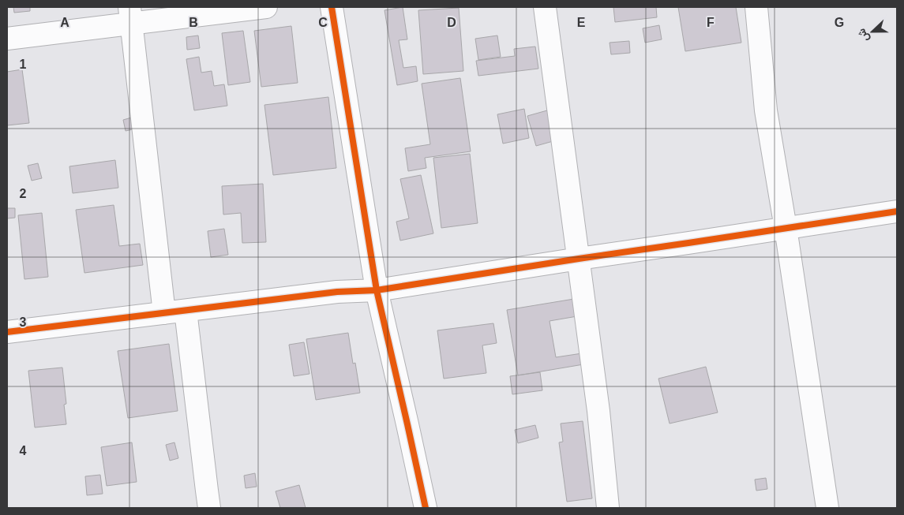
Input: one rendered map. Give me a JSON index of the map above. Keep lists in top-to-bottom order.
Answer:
{
  "north": "left",
  "grid": {
    "columns": [
      "A",
      "B",
      "C",
      "D",
      "E",
      "F",
      "G"
    ],
    "rows": [
      "1",
      "2",
      "3",
      "4"
    ]
  }
}
